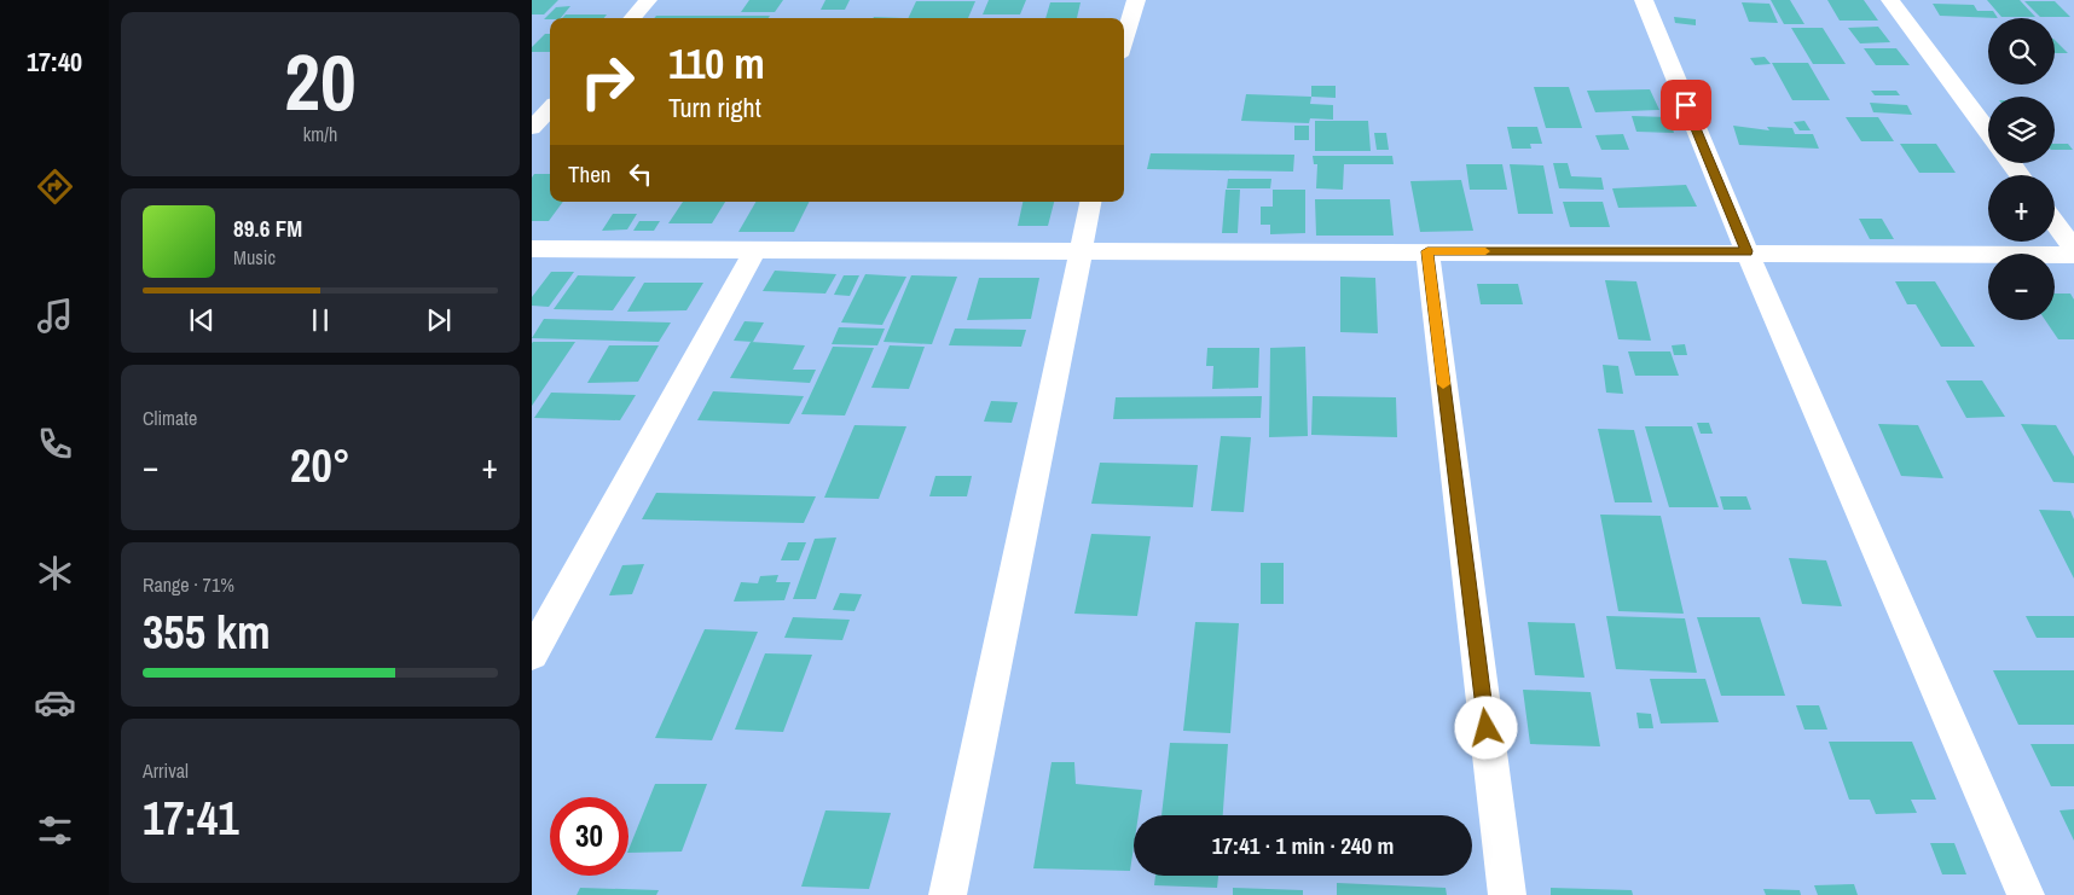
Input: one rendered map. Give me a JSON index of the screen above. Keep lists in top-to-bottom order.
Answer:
{
  "page": {
    "tabs": "17:40",
    "tile": [
      ["20", "km/h"],
      "Climate",
      ["Range · 71%", "355 km"],
      ["Arrival", "17:41"]
    ],
    "map_buttons": ["+", "−"],
    "turn": ["110 m", "Turn right"],
    "then": "Then",
    "song": ["89.6 FM", "Music"],
    "heat": ["−", "20°", "+"],
    "limit": "30",
    "trip": "17:41 · 1 min · 240 m"
  }
}
